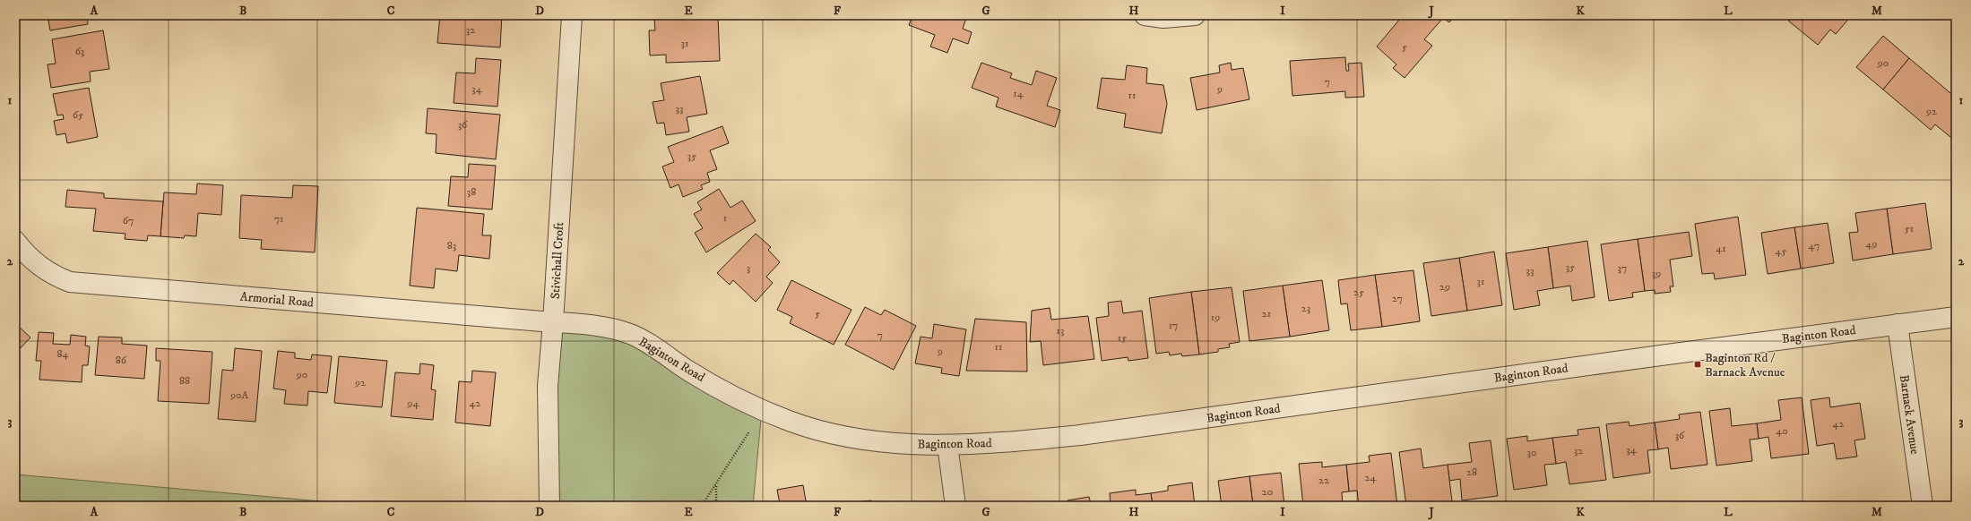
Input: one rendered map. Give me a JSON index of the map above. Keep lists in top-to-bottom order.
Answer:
{
  "streets": {
    "street": [
      "Stivichall Croft",
      "Armorial Road",
      "Baginton Road",
      "Barnack Avenue"
    ]
  },
  "crossings": [
    ["Stivichall Croft", "Armorial Road"],
    ["Stivichall Croft", "Baginton Road"],
    ["Armorial Road", "Baginton Road"],
    ["Baginton Road", "Barnack Avenue"]
  ],
  "places": {
    "transit": ["Baginton Rd / Barnack Avenue"]
  },
  "house_numbers": [
    "32",
    "31",
    "5",
    "63",
    "90",
    "7",
    "34",
    "9",
    "14",
    "11",
    "33",
    "92",
    "65",
    "36",
    "35",
    "38",
    "1",
    "71",
    "67",
    "51",
    "49",
    "83",
    "47",
    "41",
    "45",
    "35",
    "3",
    "37",
    "33",
    "39",
    "31",
    "29",
    "25",
    "27",
    "23",
    "5",
    "21",
    "19",
    "17",
    "13",
    "7",
    "15",
    "11",
    "9",
    "84",
    "86",
    "90",
    "88",
    "92",
    "90A",
    "94",
    "42",
    "42",
    "40",
    "36",
    "34",
    "32",
    "30",
    "28",
    "24",
    "22",
    "20"
  ],
  "grid": {
    "columns": [
      "A",
      "B",
      "C",
      "D",
      "E",
      "F",
      "G",
      "H",
      "I",
      "J",
      "K",
      "L",
      "M"
    ],
    "rows": ["1", "2", "3"]
  }
}
